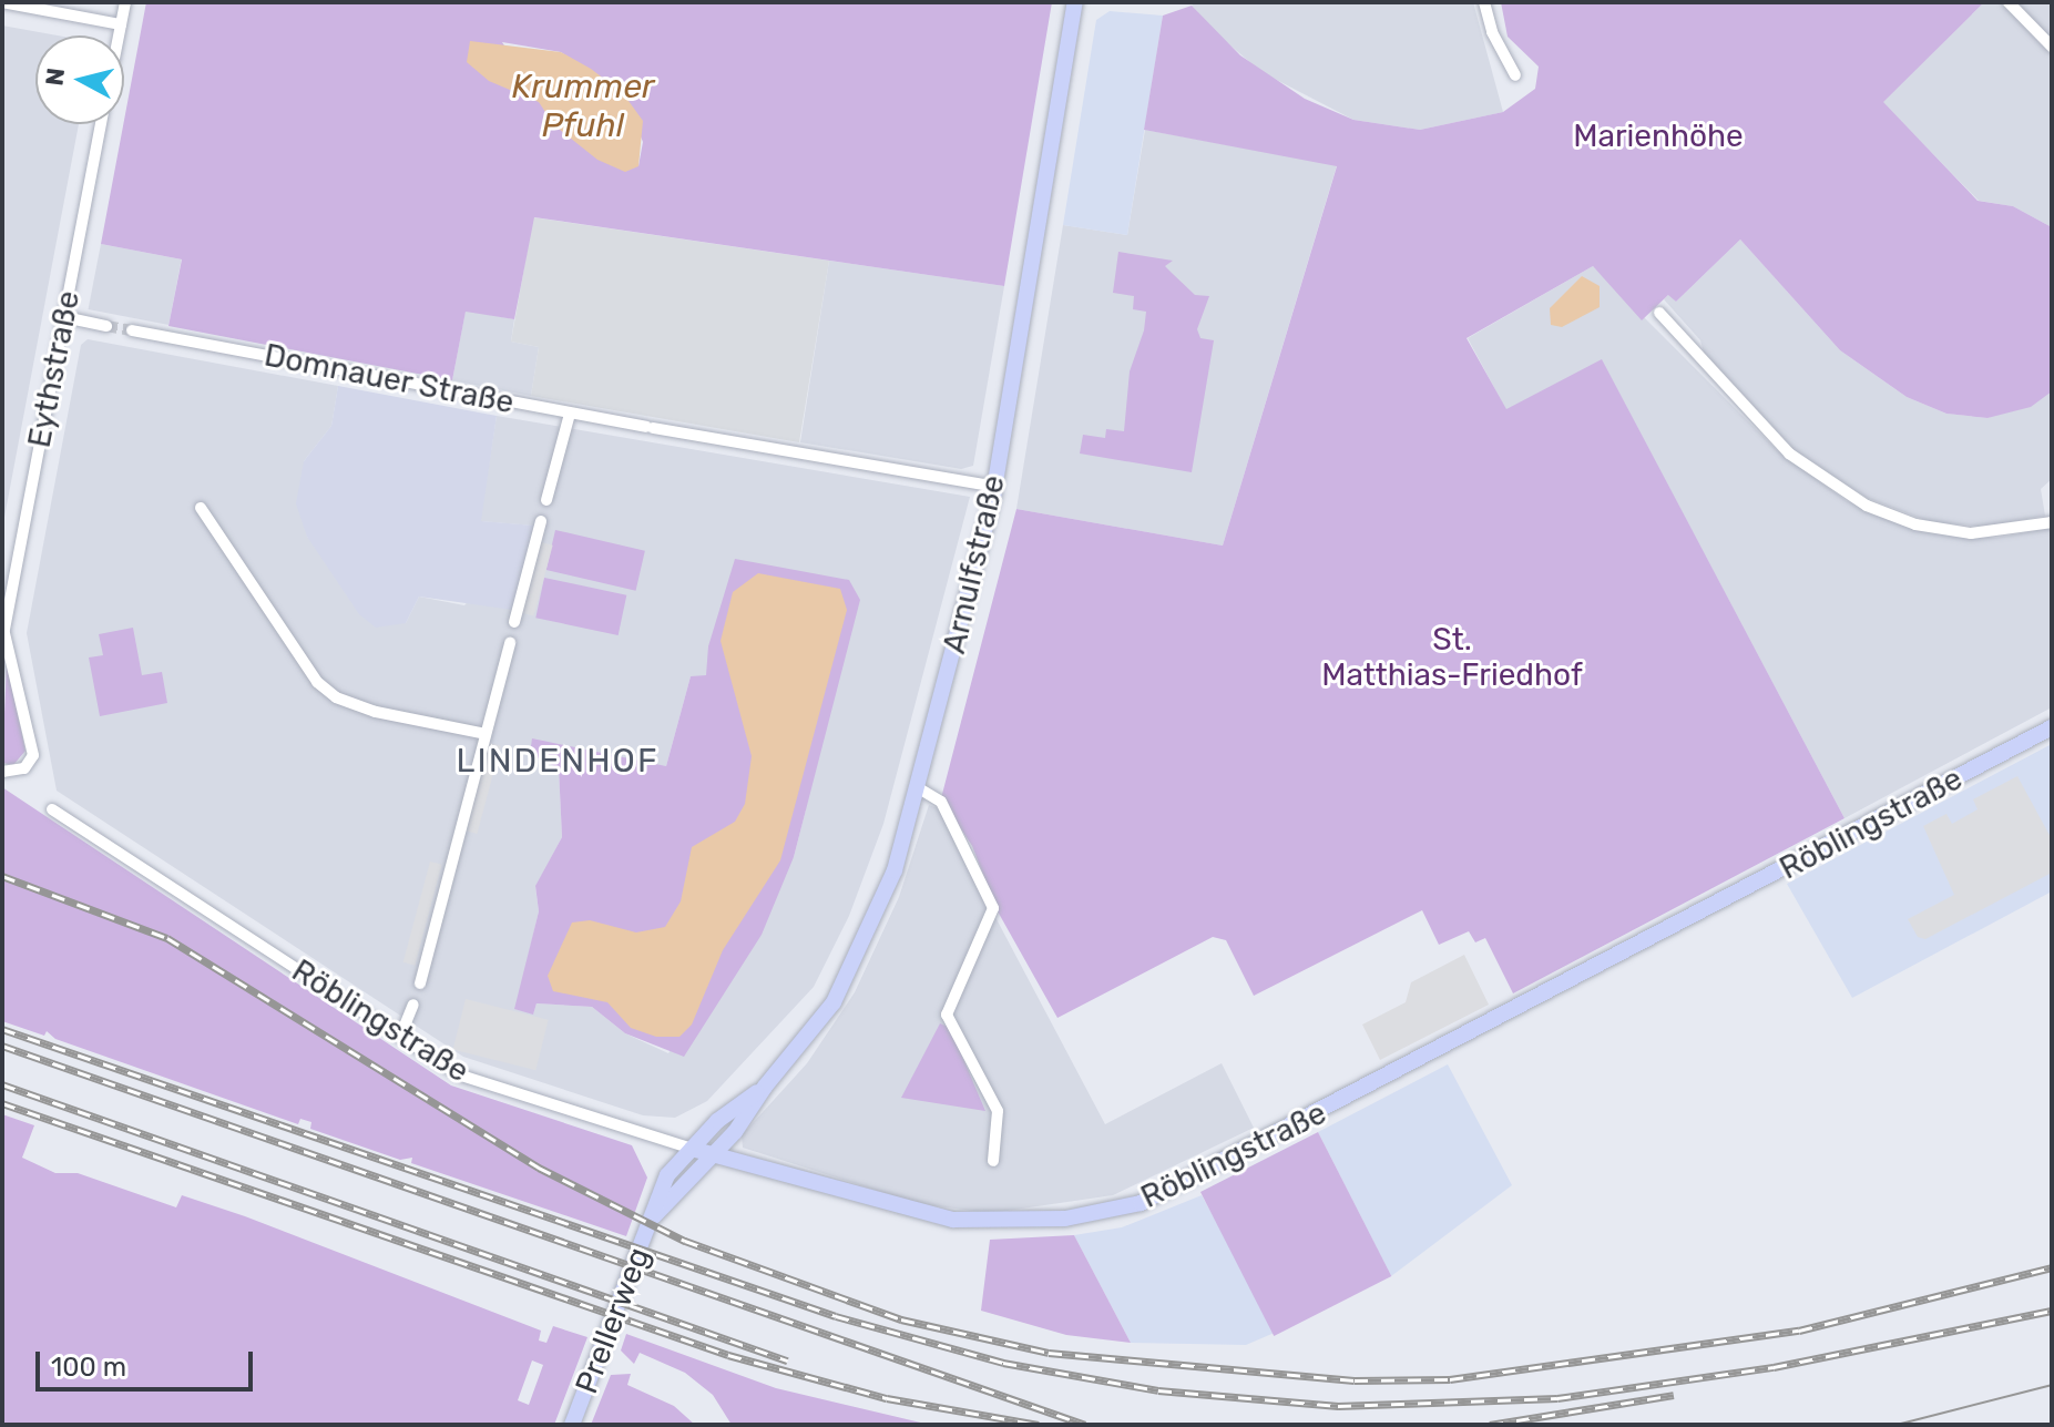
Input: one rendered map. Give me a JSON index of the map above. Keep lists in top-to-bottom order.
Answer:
{
  "streets": {
    "main road": ["Arnulfstraße", "Röblingstraße", "Prellerweg"],
    "street": ["Eythstraße", "Domnauer Straße"]
  },
  "crossings": [
    ["Domnauer Straße", "Arnulfstraße"],
    ["Arnulfstraße", "Röblingstraße"],
    ["Arnulfstraße", "Prellerweg"],
    ["Röblingstraße", "Prellerweg"]
  ],
  "districts": ["LINDENHOF"],
  "water": ["Krummer Pfuhl"],
  "parks": ["Marienhöhe", "St. Matthias-Friedhof"],
  "scale_bar": "100 m",
  "north": "left"
}
